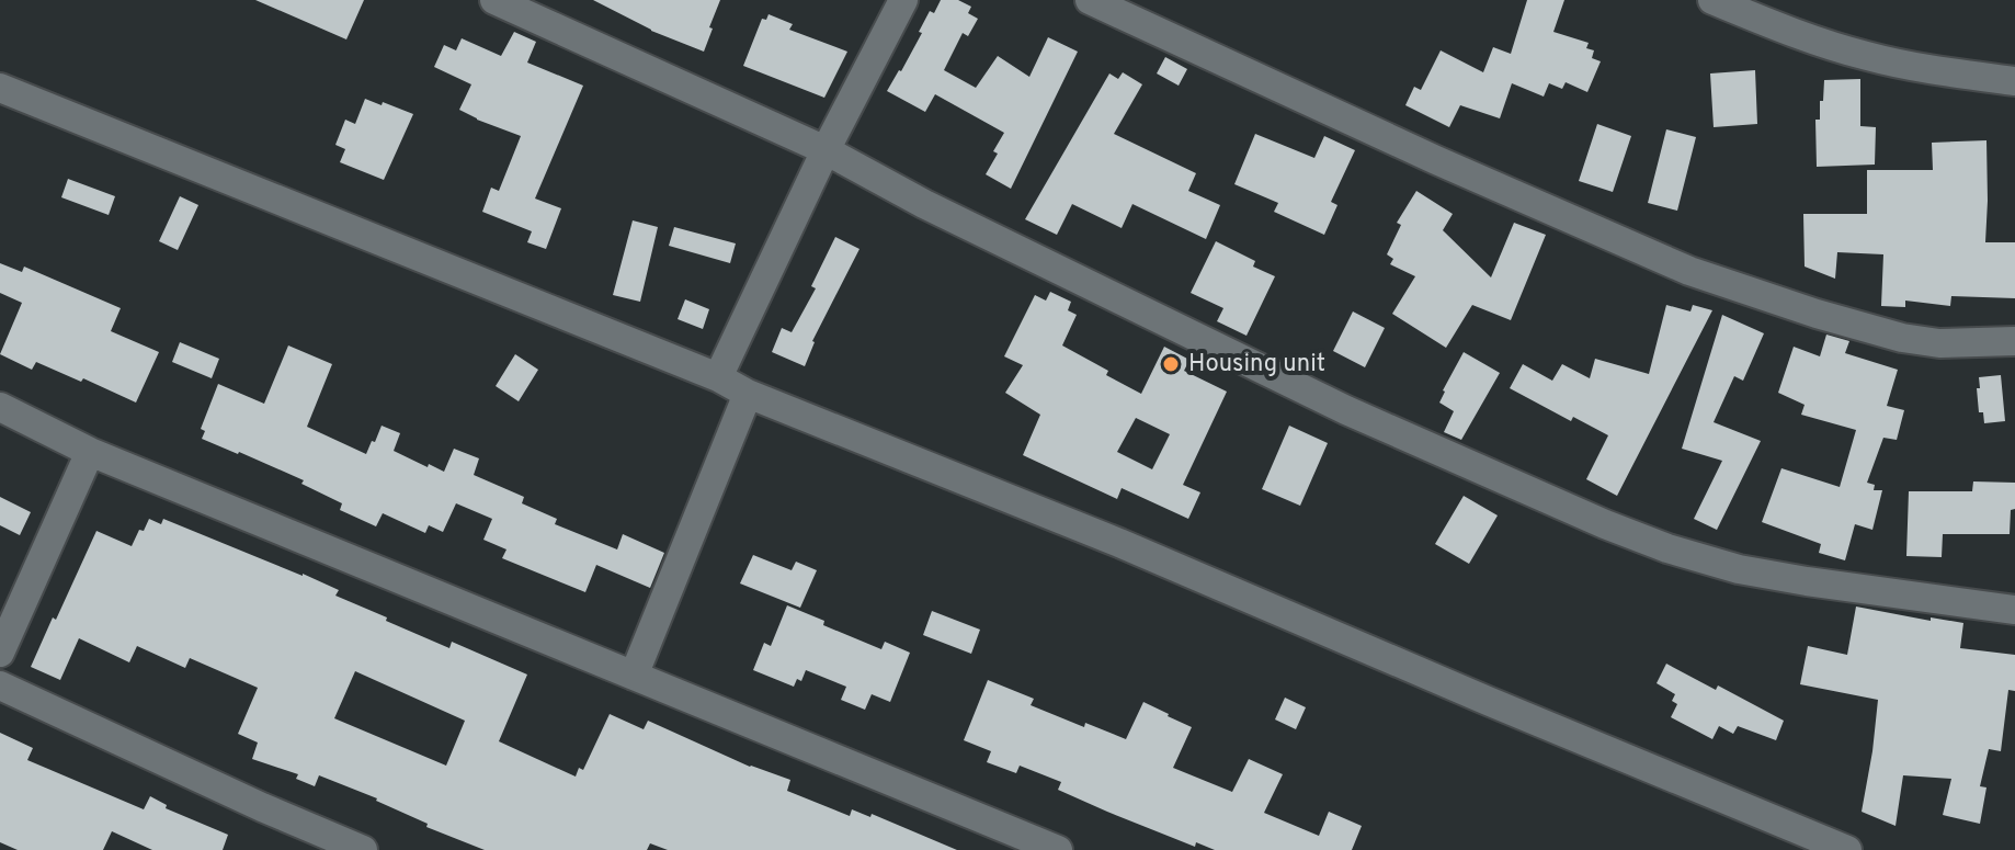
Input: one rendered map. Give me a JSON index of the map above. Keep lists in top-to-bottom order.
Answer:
{
  "places": ["Housing unit"]
}
